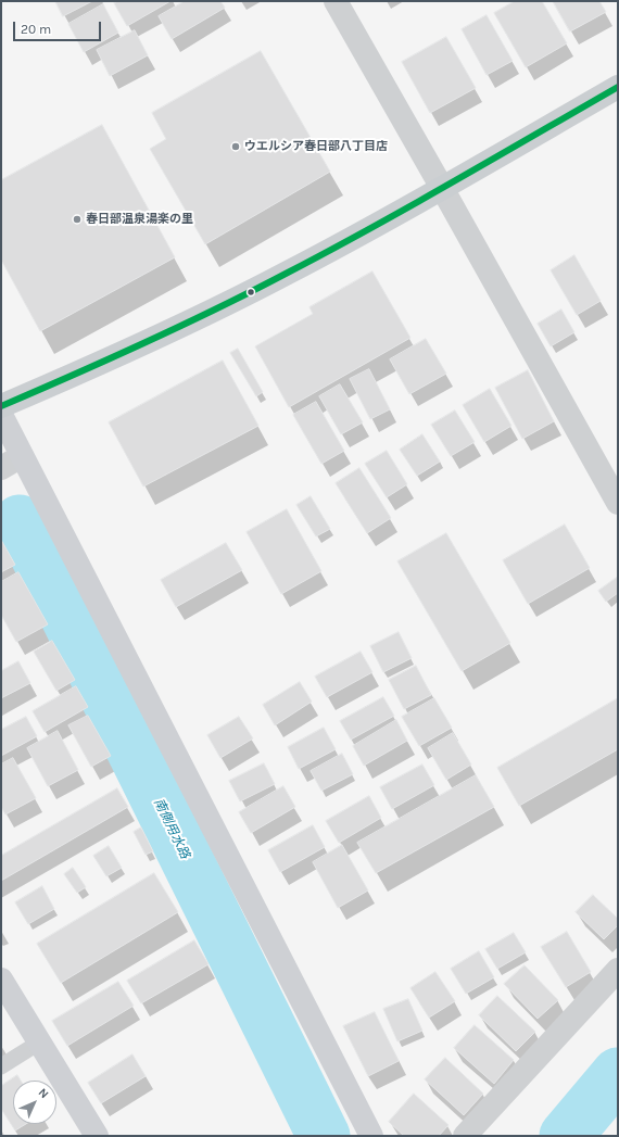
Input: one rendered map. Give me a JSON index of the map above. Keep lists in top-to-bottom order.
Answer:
{
  "water": ["南側用水路"],
  "places": ["ウエルシア春日部八丁目店", "春日部温泉湯楽の里"],
  "scale_bar": "20 m",
  "north": "top right"
}
